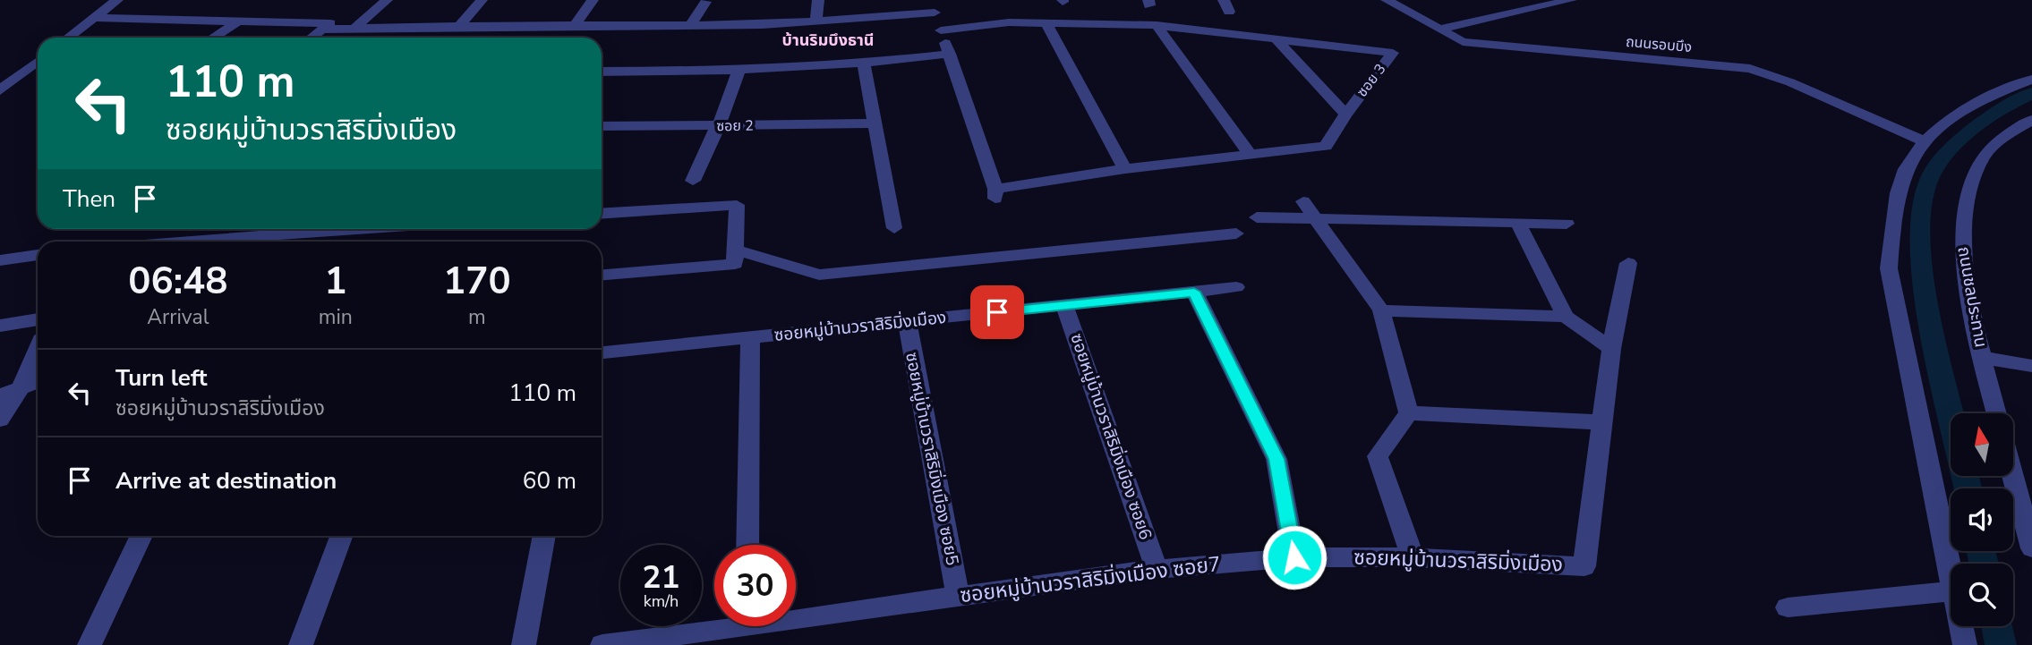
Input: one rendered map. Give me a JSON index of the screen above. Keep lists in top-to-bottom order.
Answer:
{
  "streets": {
    "street": [
      "ถนนรอบบึง",
      "ซอย 3",
      "ซอย 2",
      "ถนนชลประทาน",
      "ซอยหมู่บ้านวราสิริมิ่งเมือง",
      "ซอยหมู่บ้านวราสิริมิ่งเมือง ซอย6",
      "ซอยหมู่บ้านวราสิริมิ่งเมือง ซอย5",
      "ซอยหมู่บ้านวราสิริมิ่งเมือง ซอย7"
    ]
  },
  "crossings": [
    ["ซอยหมู่บ้านวราสิริมิ่งเมือง", "ซอยหมู่บ้านวราสิริมิ่งเมือง ซอย6"],
    ["ซอยหมู่บ้านวราสิริมิ่งเมือง", "ซอยหมู่บ้านวราสิริมิ่งเมือง ซอย5"],
    ["ซอยหมู่บ้านวราสิริมิ่งเมือง", "ซอยหมู่บ้านวราสิริมิ่งเมือง ซอย7"],
    ["ซอยหมู่บ้านวราสิริมิ่งเมือง ซอย6", "ซอยหมู่บ้านวราสิริมิ่งเมือง ซอย7"],
    ["ซอยหมู่บ้านวราสิริมิ่งเมือง ซอย5", "ซอยหมู่บ้านวราสิริมิ่งเมือง ซอย7"]
  ],
  "districts": ["บ้านริมบึงธานี"],
  "north": "top",
  "page": {
    "turn": ["110 m", "ซอยหมู่บ้านวราสิริมิ่งเมือง"],
    "then": "Then",
    "eta": [
      "06:48",
      "Arrival",
      "1",
      "min",
      "170",
      "m"
    ],
    "list": [
      {
        "name": "Turn left",
        "note": "ซอยหมู่บ้านวราสิริมิ่งเมือง",
        "value": "110 m"
      },
      {
        "name": "Arrive at destination",
        "value": "60 m"
      }
    ],
    "speed": "21 km/h",
    "limit": "30"
  }
}
